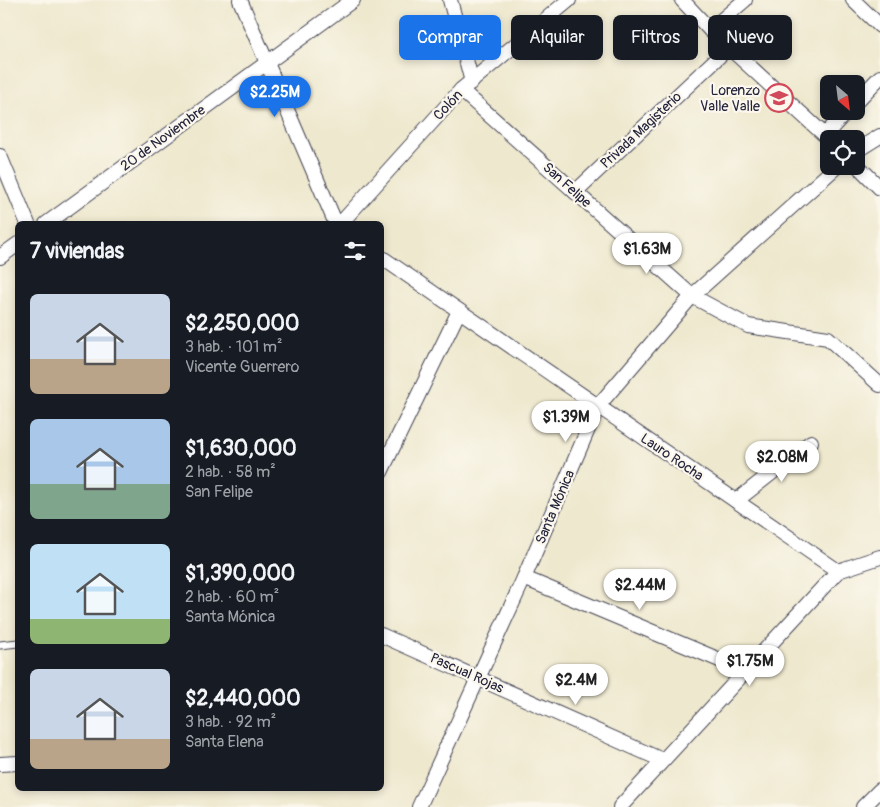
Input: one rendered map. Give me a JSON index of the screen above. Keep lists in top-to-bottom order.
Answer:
{
  "streets": {
    "street": [
      "Colón",
      "Privada Magisterio",
      "20 de Noviembre",
      "San Felipe",
      "Lauro Rocha",
      "Santa Mónica",
      "Pascual Rojas"
    ]
  },
  "crossings": [
    ["Colón", "San Felipe"],
    ["Privada Magisterio", "San Felipe"],
    ["San Felipe", "Santa Mónica"],
    ["Lauro Rocha", "Santa Mónica"],
    ["Santa Mónica", "Pascual Rojas"]
  ],
  "places": {
    "school or university": ["Lorenzo Valle Valle"]
  },
  "north": "bottom right",
  "page": {
    "chip": [
      "Comprar",
      "Alquilar",
      "Filtros",
      "Nuevo"
    ],
    "price": [
      "$2.25M",
      "$1.63M",
      "$1.39M",
      "$2.08M",
      "$2.44M",
      "$1.75M",
      "$2.4M"
    ],
    "heading": "7 viviendas",
    "list": [
      {
        "name": "$2,250,000",
        "note": "3 hab. · 101 m² · Vicente Guerrero"
      },
      {
        "name": "$1,630,000",
        "note": "2 hab. · 58 m² · San Felipe"
      },
      {
        "name": "$1,390,000",
        "note": "2 hab. · 60 m² · Santa Mónica"
      },
      {
        "name": "$2,440,000",
        "note": "3 hab. · 92 m² · Santa Elena"
      }
    ]
  }
}
